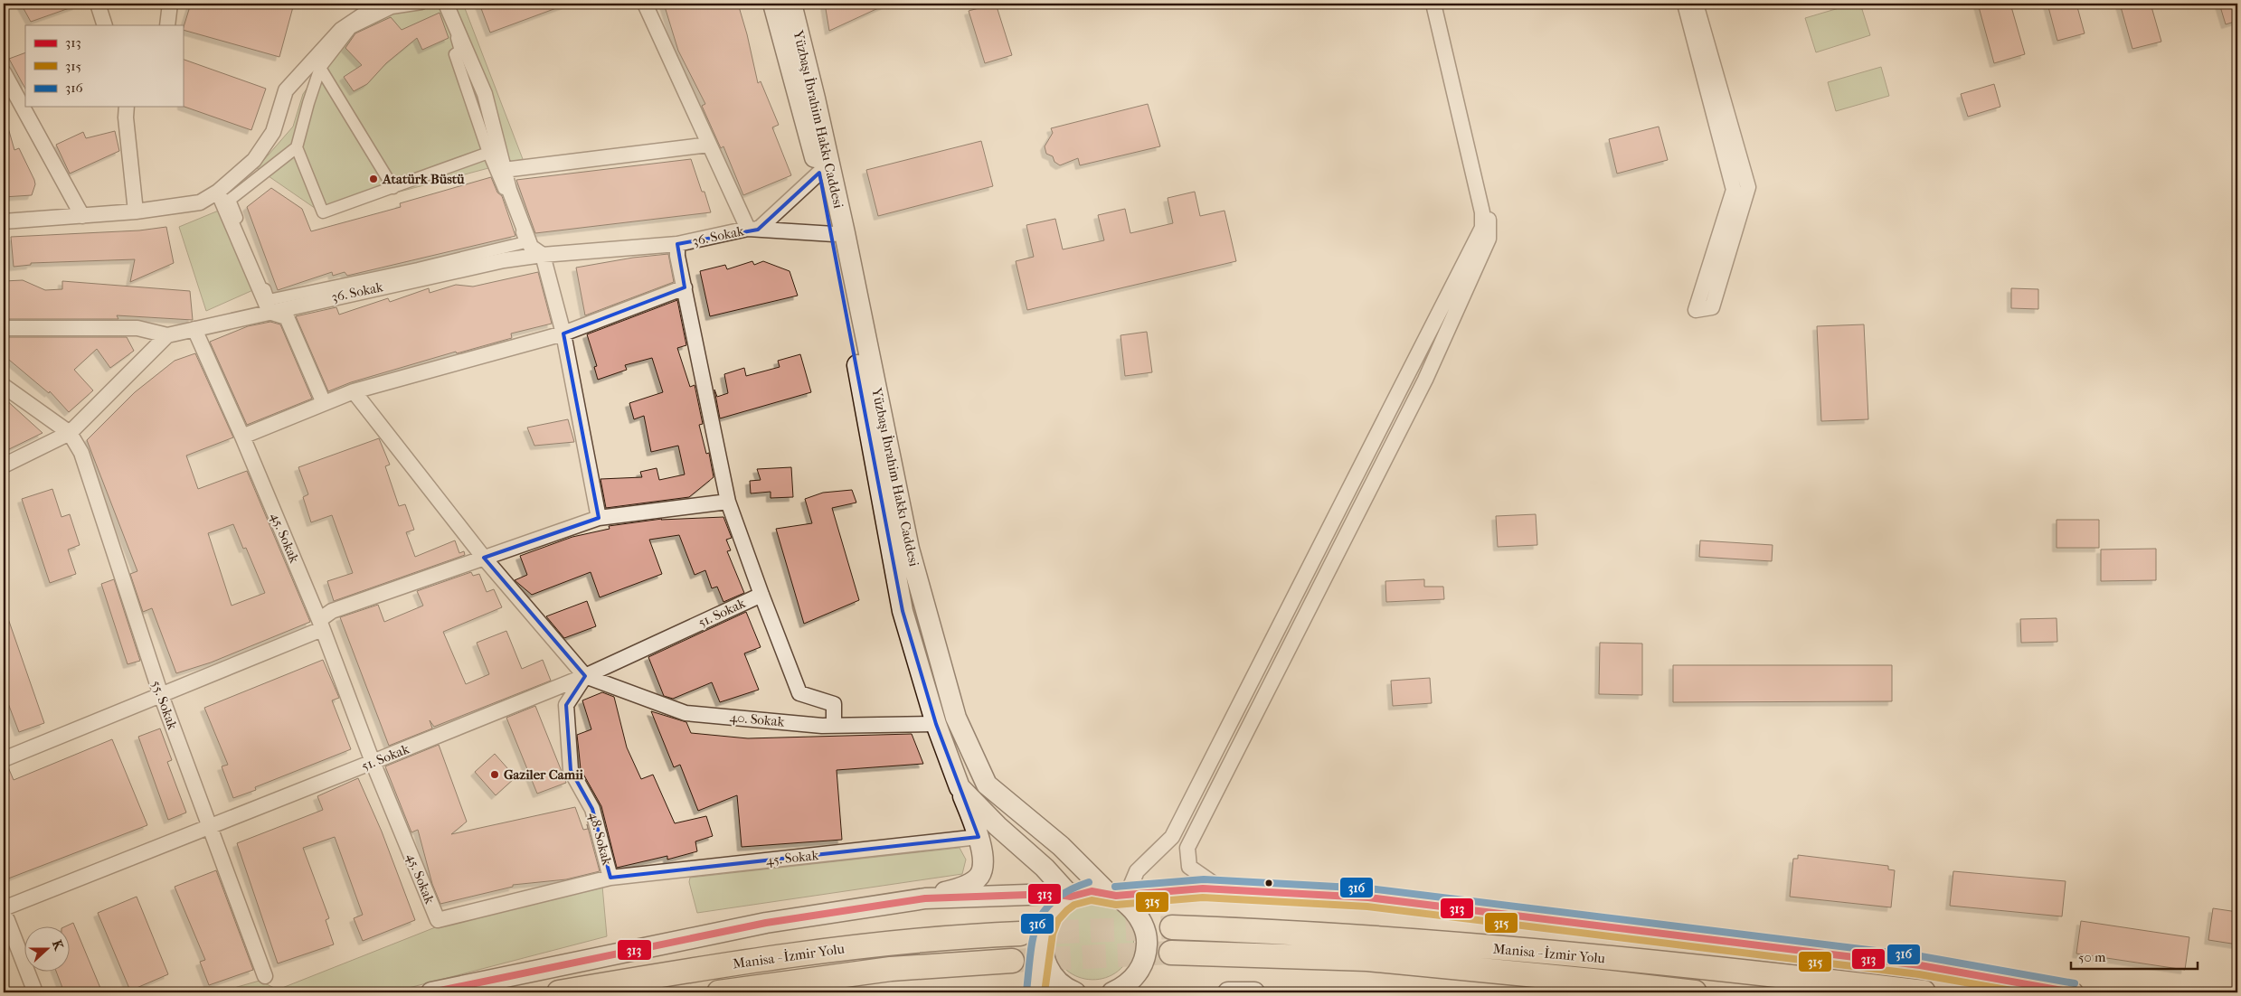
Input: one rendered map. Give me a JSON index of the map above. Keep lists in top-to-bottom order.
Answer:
{
  "streets": {
    "highway": ["Manisa - İzmir Yolu"],
    "main road": ["Yüzbaşı İbrahim Hakkı Caddesi"],
    "street": [
      "36. Sokak",
      "45. Sokak",
      "51. Sokak",
      "55. Sokak",
      "40. Sokak",
      "48. Sokak"
    ]
  },
  "crossings": [
    ["Yüzbaşı İbrahim Hakkı Caddesi", "36. Sokak"],
    ["Yüzbaşı İbrahim Hakkı Caddesi", "40. Sokak"],
    ["36. Sokak", "45. Sokak"],
    ["36. Sokak", "51. Sokak"],
    ["45. Sokak", "51. Sokak"],
    ["45. Sokak", "48. Sokak"],
    ["51. Sokak", "55. Sokak"],
    ["51. Sokak", "40. Sokak"],
    ["51. Sokak", "48. Sokak"],
    ["40. Sokak", "48. Sokak"]
  ],
  "places": ["Atatürk Büstü", "Gaziler Camii"],
  "lines": ["transit line 316", "transit line 313", "transit line 315"],
  "legend": ["313", "315", "316"],
  "scale_bar": "50 m",
  "north": "right"
}
